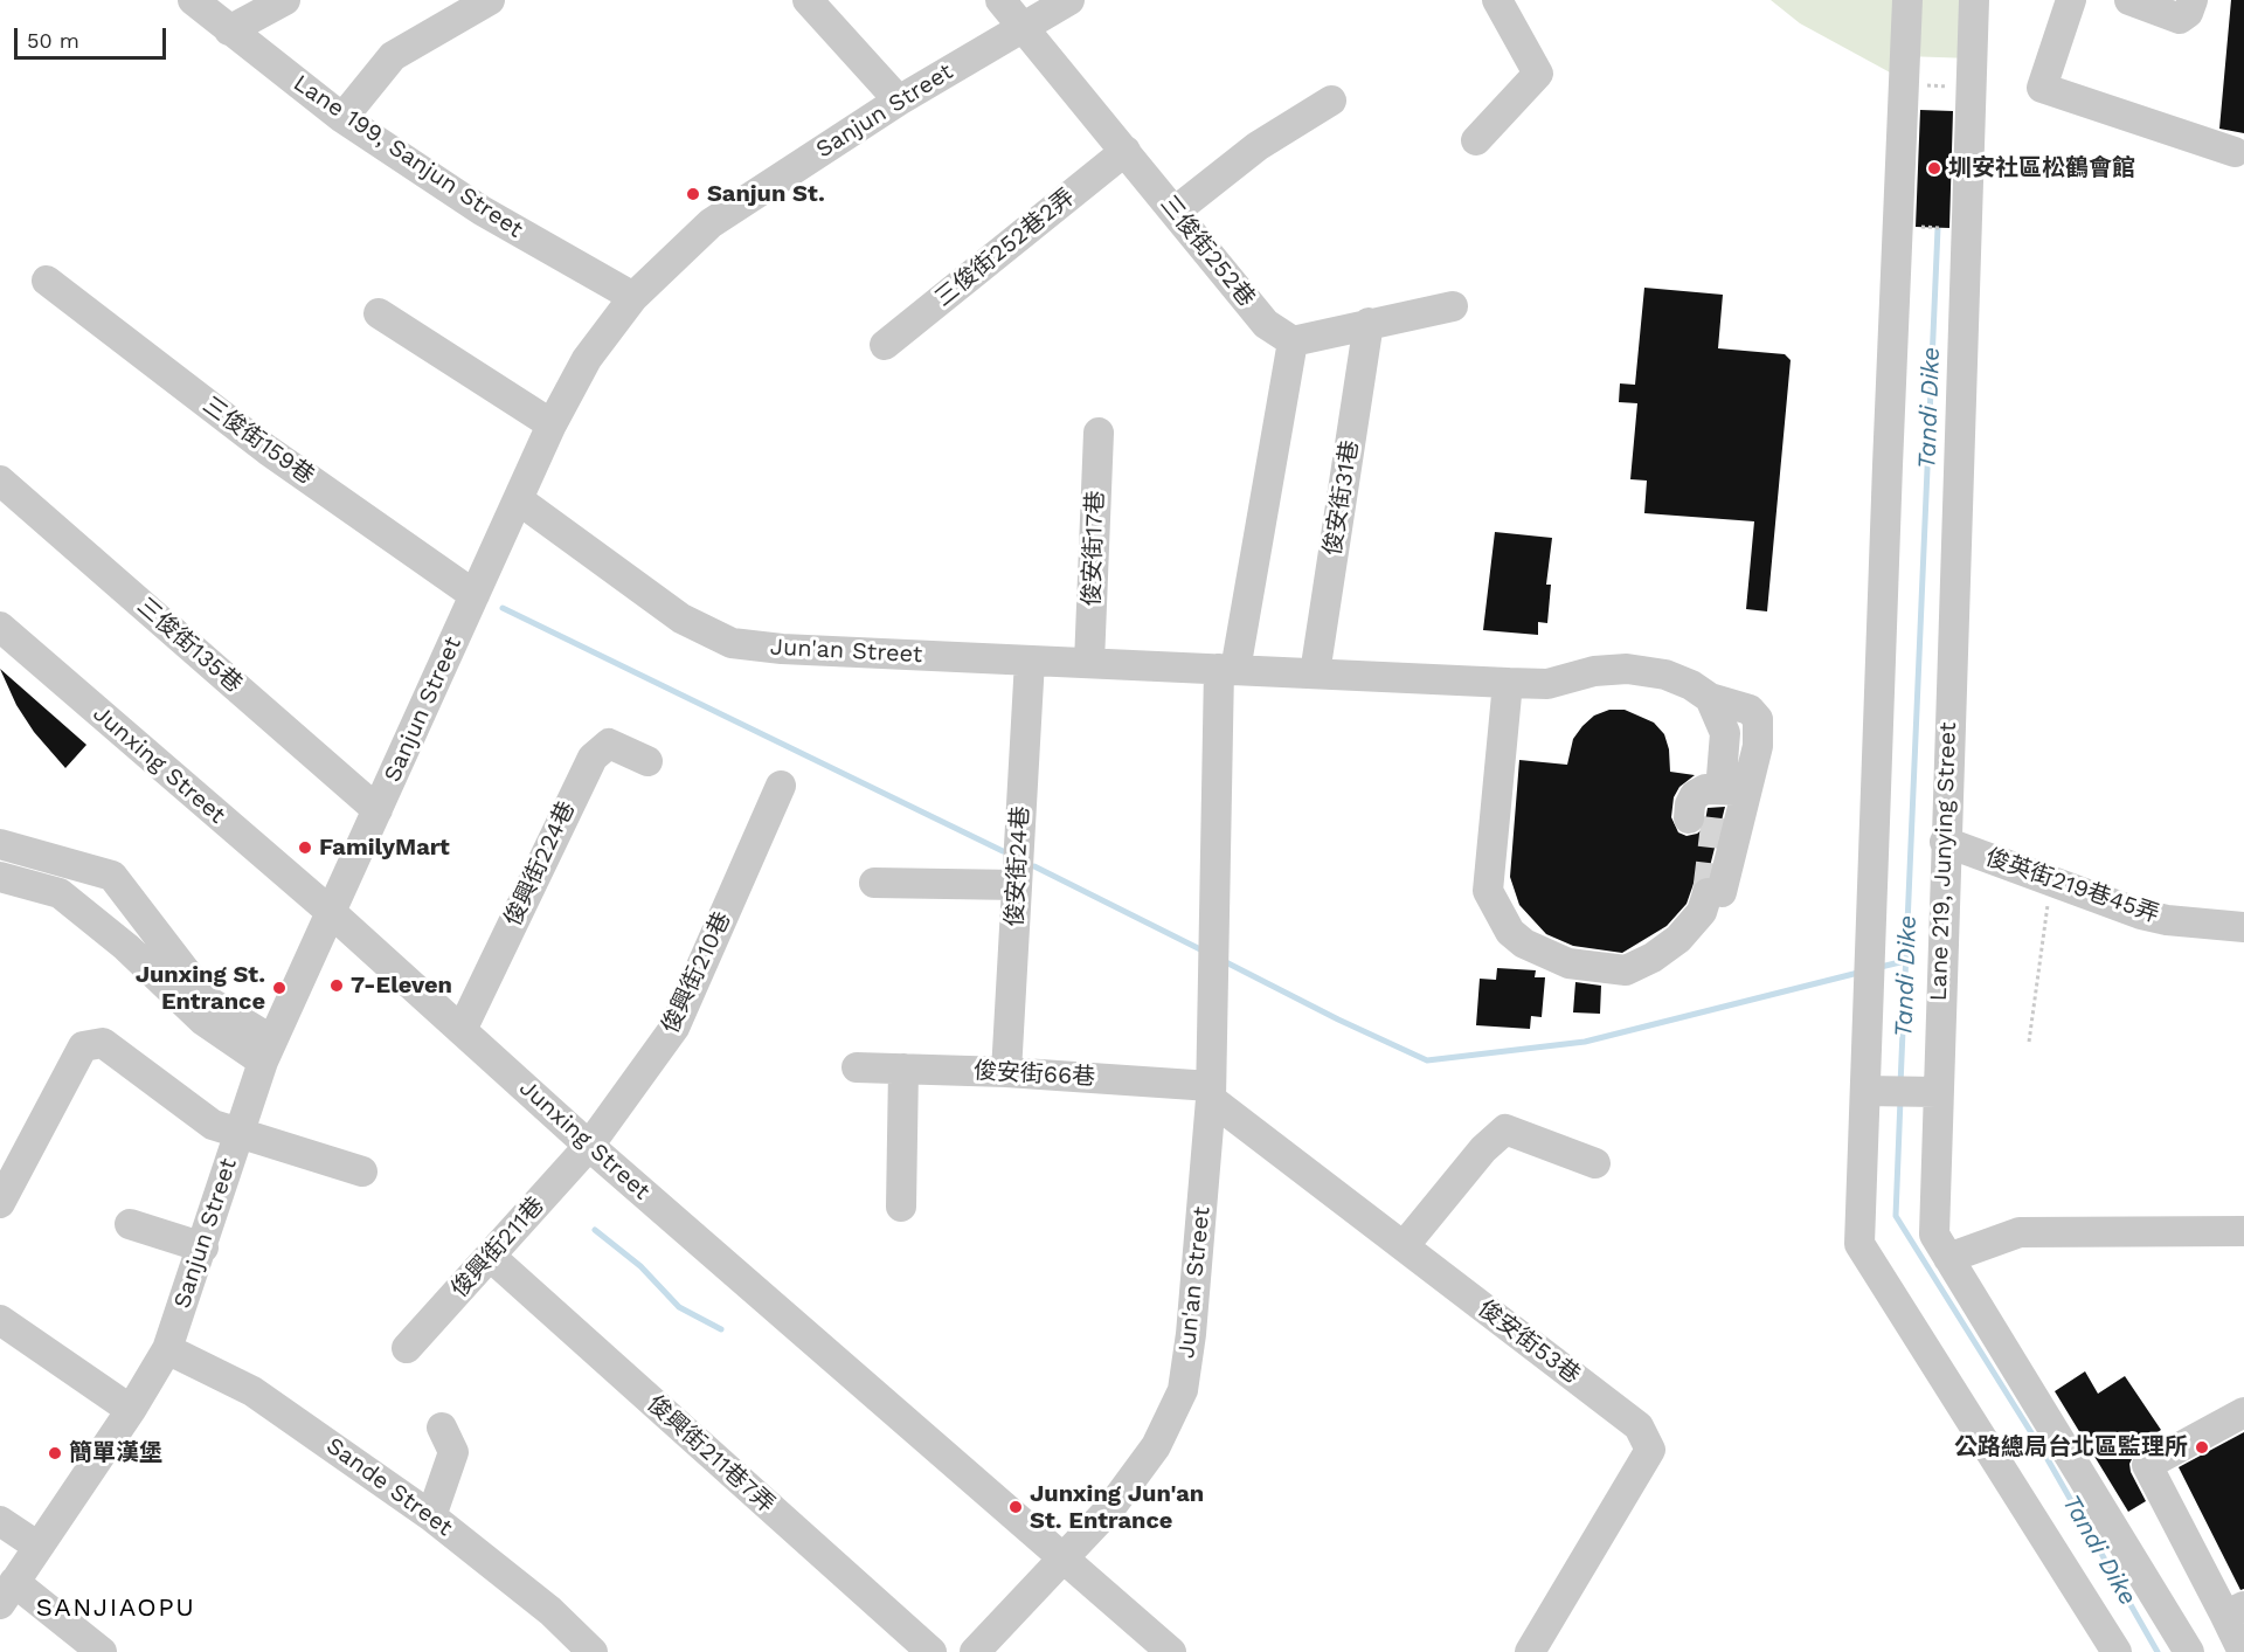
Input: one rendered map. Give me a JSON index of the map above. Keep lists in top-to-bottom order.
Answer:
{
  "streets": {
    "street": [
      "Sanjun Street",
      "Lane 199, Sanjun Street",
      "三俊街252巷2弄",
      "三俊街252巷",
      "三俊街159巷",
      "俊安街31巷",
      "俊安街17巷",
      "三俊街135巷",
      "Jun'an Street",
      "Junxing Street",
      "Lane 219, Junying Street",
      "俊興街224巷",
      "俊安街24巷",
      "俊英街219巷45弄",
      "俊興街210巷",
      "俊安街66巷",
      "俊興街211巷",
      "俊安街53巷",
      "俊興街211巷7弄",
      "Sande Street"
    ]
  },
  "crossings": [
    ["Sanjun Street", "Lane 199, Sanjun Street"],
    ["Sanjun Street", "三俊街252巷"],
    ["Sanjun Street", "三俊街159巷"],
    ["Sanjun Street", "三俊街135巷"],
    ["Sanjun Street", "Jun'an Street"],
    ["Sanjun Street", "Junxing Street"],
    ["Sanjun Street", "Sande Street"],
    ["三俊街252巷2弄", "三俊街252巷"],
    ["俊安街31巷", "Jun'an Street"],
    ["俊安街17巷", "Jun'an Street"],
    ["Jun'an Street", "Junxing Street"],
    ["Jun'an Street", "俊安街24巷"],
    ["Jun'an Street", "俊安街66巷"],
    ["Jun'an Street", "俊安街53巷"],
    ["Junxing Street", "俊興街224巷"],
    ["Junxing Street", "俊興街210巷"],
    ["Junxing Street", "俊興街211巷"],
    ["Lane 219, Junying Street", "俊英街219巷45弄"],
    ["俊安街24巷", "俊安街66巷"],
    ["俊興街210巷", "俊興街211巷"],
    ["俊安街66巷", "俊安街53巷"],
    ["俊興街211巷", "俊興街211巷7弄"]
  ],
  "districts": ["SANJIAOPU"],
  "water": ["Tandi Dike"],
  "places": [
    "圳安社區松鶴會館",
    "Sanjun St.",
    "FamilyMart",
    "7-Eleven",
    "Junxing St. Entrance",
    "公路總局台北區監理所",
    "簡單漢堡",
    "Junxing Jun'an St. Entrance"
  ],
  "scale_bar": "50 m"
}
